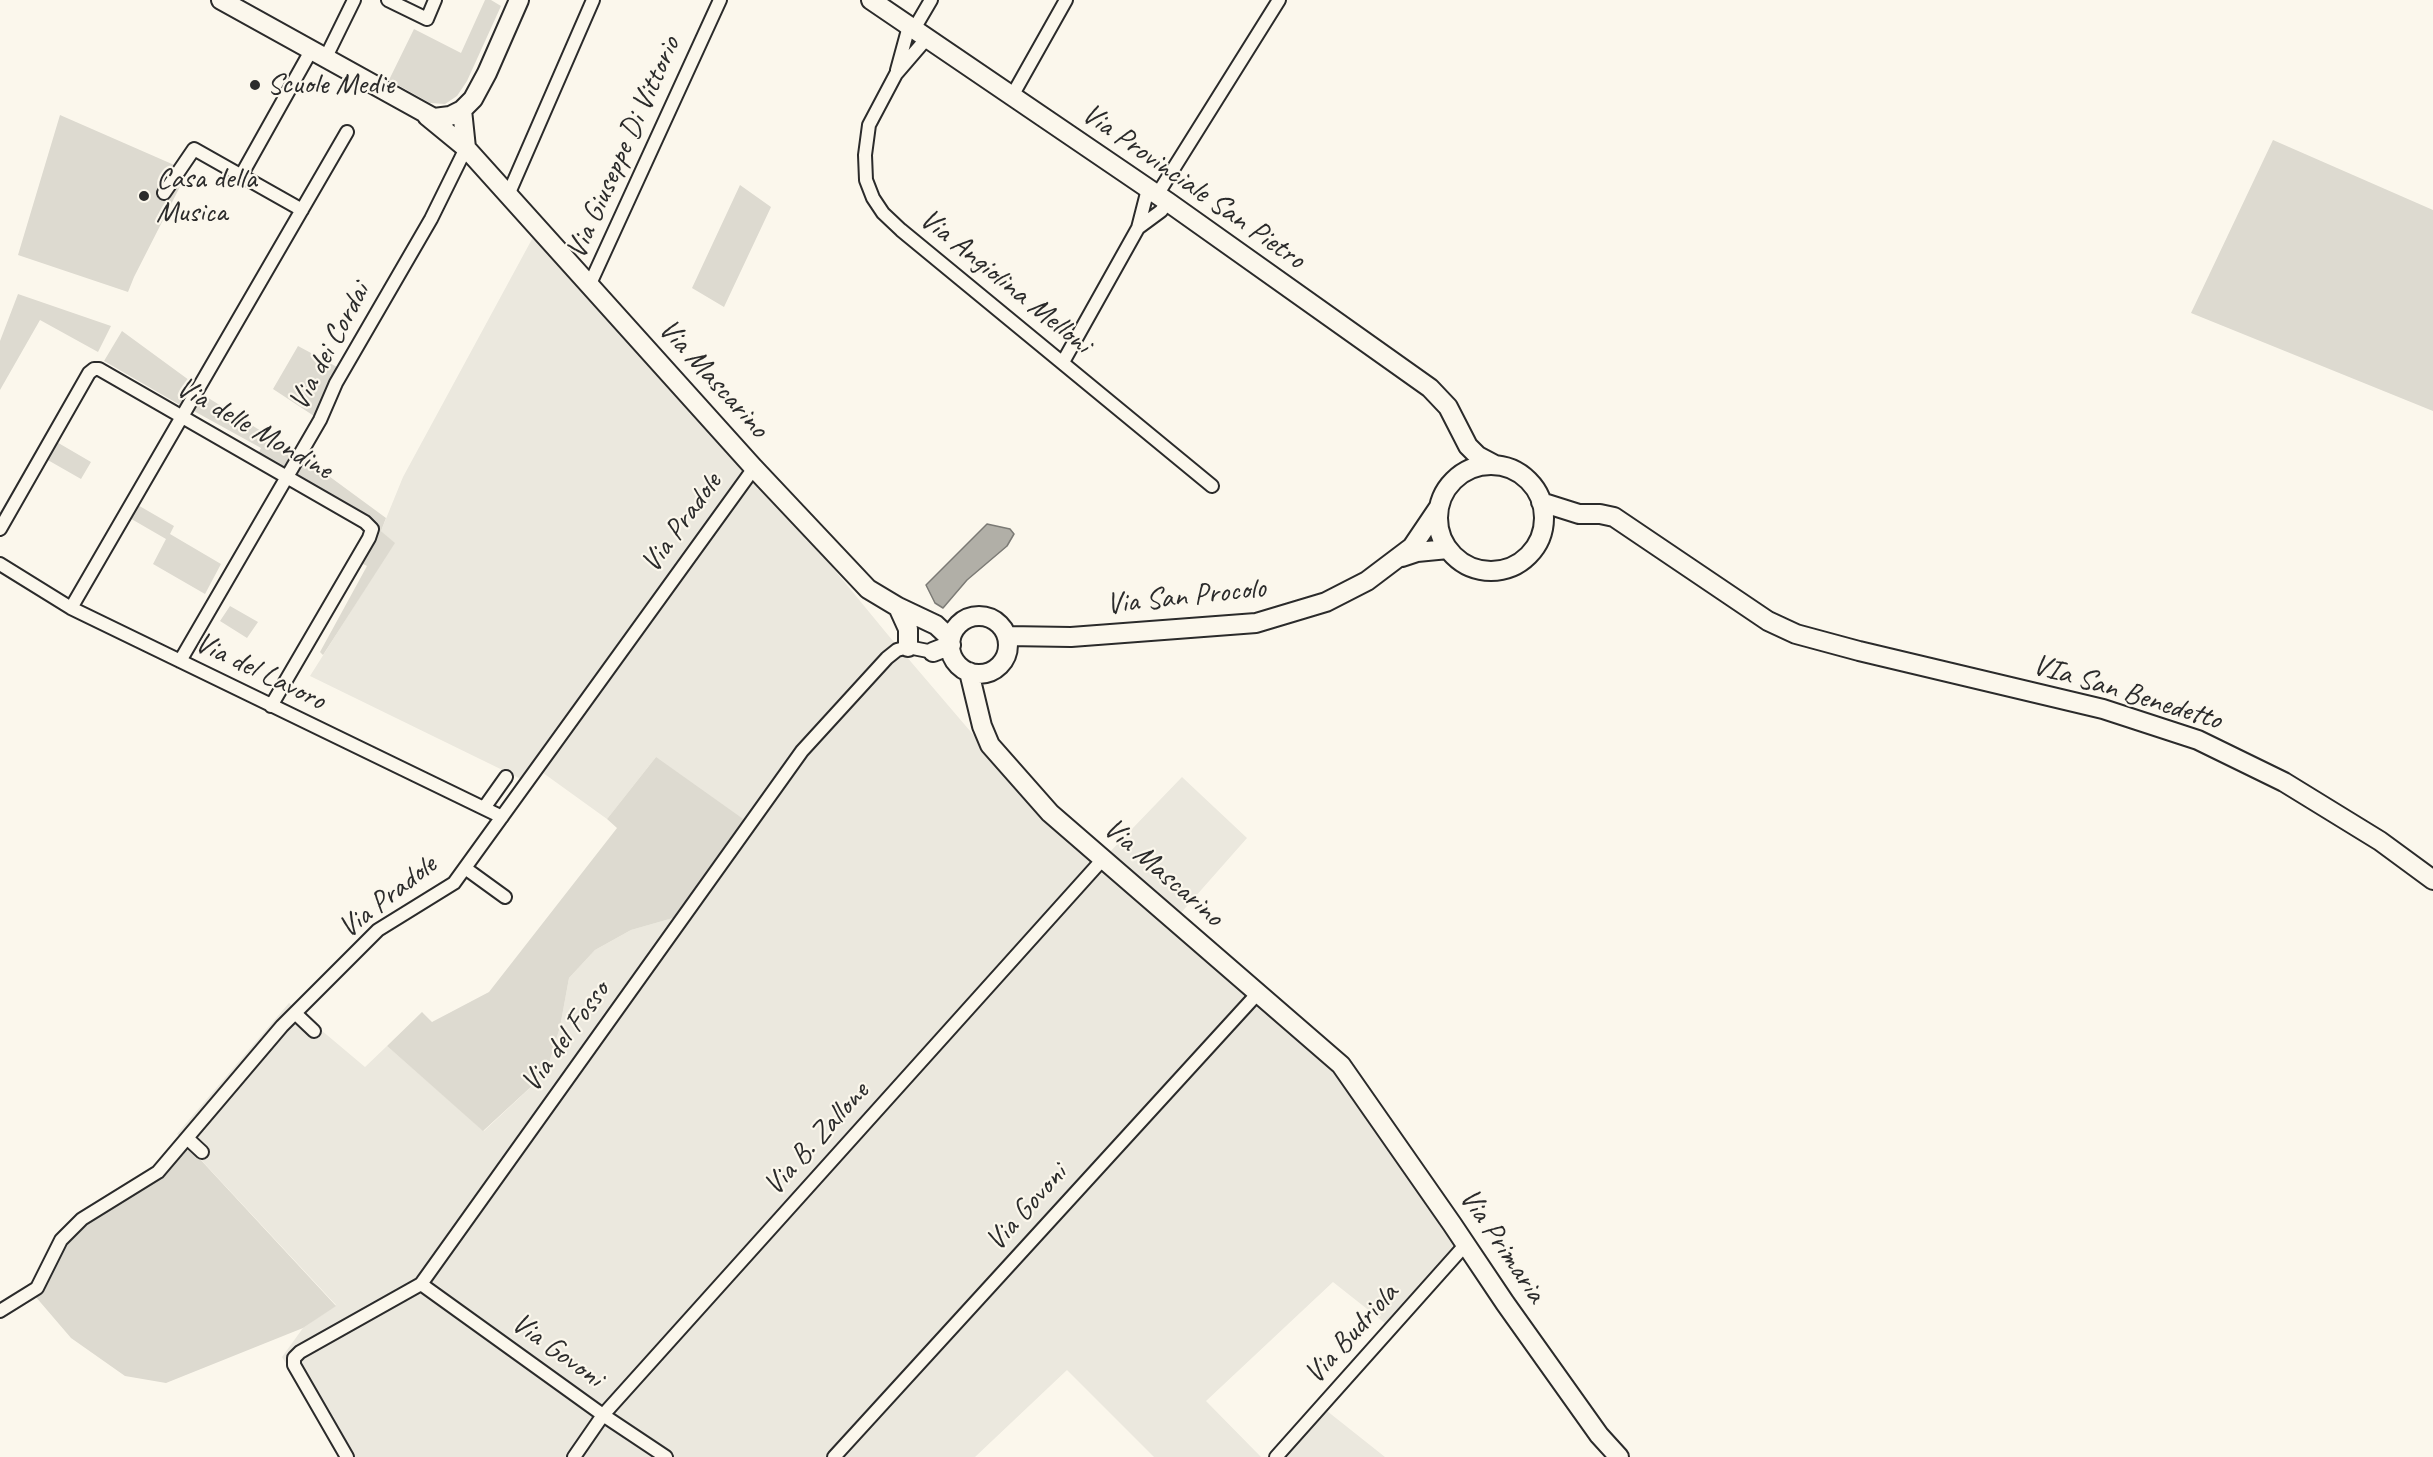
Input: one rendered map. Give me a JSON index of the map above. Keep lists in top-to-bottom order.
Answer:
{
  "streets": {
    "main road": [
      "Via Provinciale San Pietro",
      "Via Mascarino",
      "Via San Procolo",
      "VIa San Benedetto",
      "Via Primaria"
    ],
    "street": [
      "Via Giuseppe Di Vittorio",
      "Via Angiolina Melloni",
      "Via dei Cordai",
      "Via delle Mondine",
      "Via Pradole",
      "Via del Lavoro",
      "Via del Fosso",
      "Via B. Zallone",
      "Via Govoni",
      "Via Budriola"
    ]
  },
  "crossings": [
    ["Via Giuseppe Di Vittorio", "Via Mascarino"],
    ["Via Provinciale San Pietro", "Via Angiolina Melloni"],
    ["Via dei Cordai", "Via Mascarino"],
    ["Via dei Cordai", "Via delle Mondine"],
    ["Via dei Cordai", "Via del Lavoro"],
    ["Via Mascarino", "Via Pradole"],
    ["Via Mascarino", "Via San Procolo"],
    ["Via Mascarino", "Via B. Zallone"],
    ["Via Mascarino", "Via Govoni"],
    ["Via Mascarino", "Via Primaria"],
    ["Via delle Mondine", "Via del Lavoro"],
    ["Via Pradole", "Via del Lavoro"],
    ["Via del Fosso", "Via Govoni"],
    ["Via B. Zallone", "Via Govoni"],
    ["Via Primaria", "Via Budriola"]
  ],
  "places": ["Scuole Medie", "Casa della Musica"]
}
